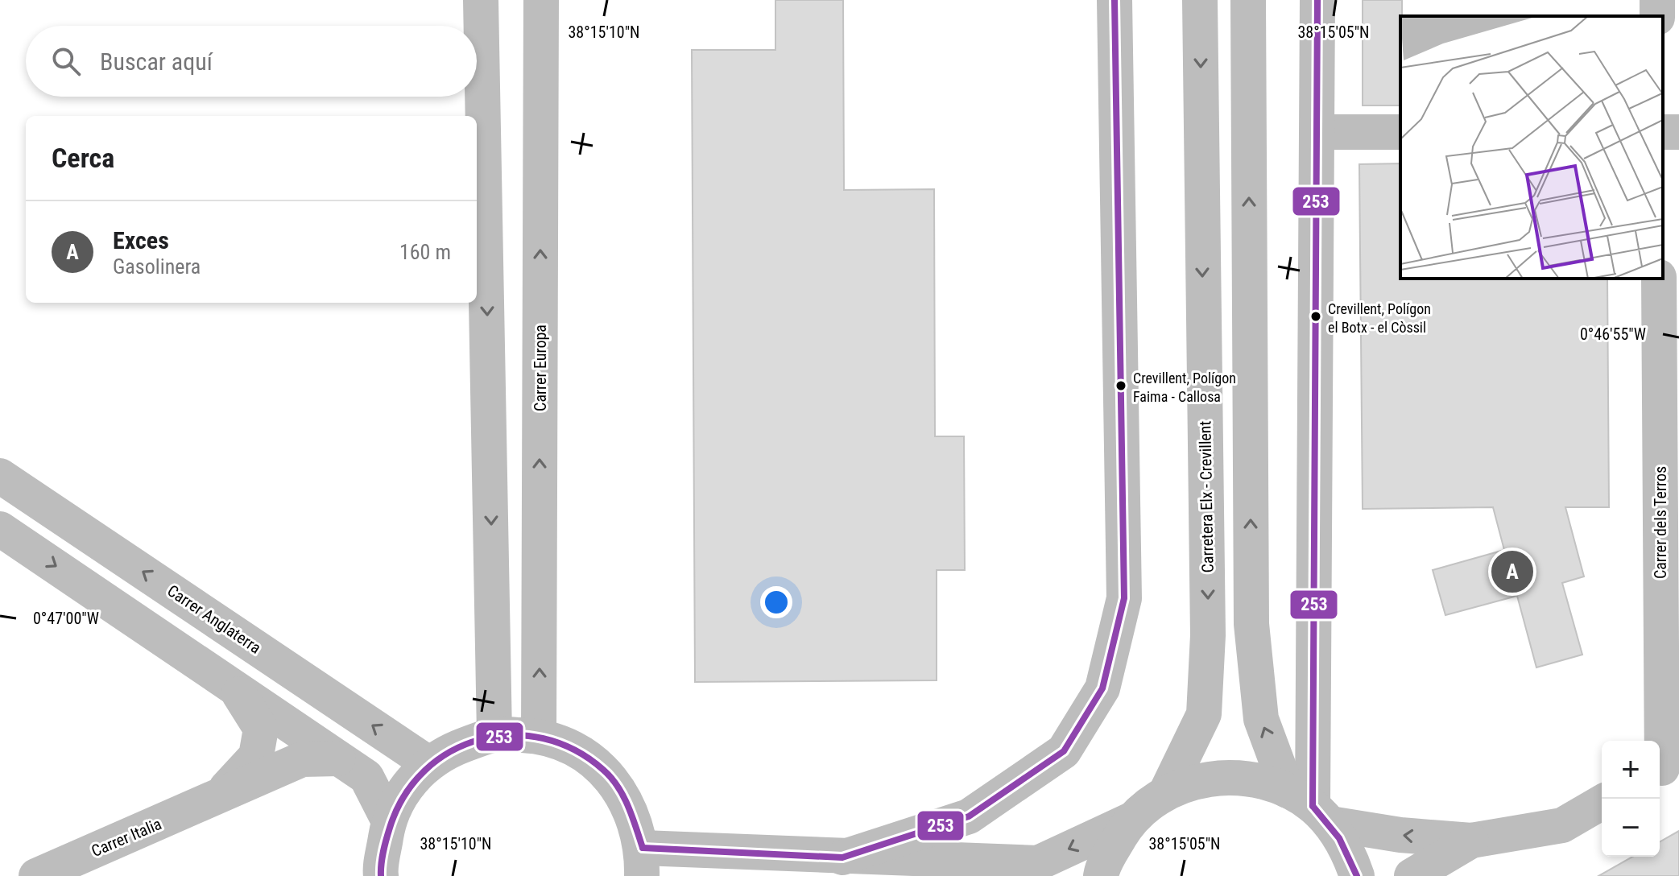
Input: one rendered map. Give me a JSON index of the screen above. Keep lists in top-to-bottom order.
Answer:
{
  "streets": {
    "main road": [
      "Carrer Europa",
      "Carretera Elx - Crevillent",
      "Carrer dels Terros",
      "Carrer Anglaterra",
      "Carrer Italia"
    ]
  },
  "places": ["Crevillent, Polígon el Botx - el Còssil", "Crevillent, Polígon Faima - Callosa"],
  "lines": ["transit line 253"],
  "page": {
    "search": "Buscar aquí",
    "heading": "Cerca",
    "list": [
      {
        "mark": "A",
        "name": "Exces",
        "note": "Gasolinera",
        "value": "160 m"
      }
    ],
    "pins": "A",
    "map_buttons": ["+", "−"]
  },
  "coordinates": [
    "38°15'10\"N",
    "38°15'05\"N",
    "0°46'55\"W",
    "0°47'00\"W"
  ]
}
